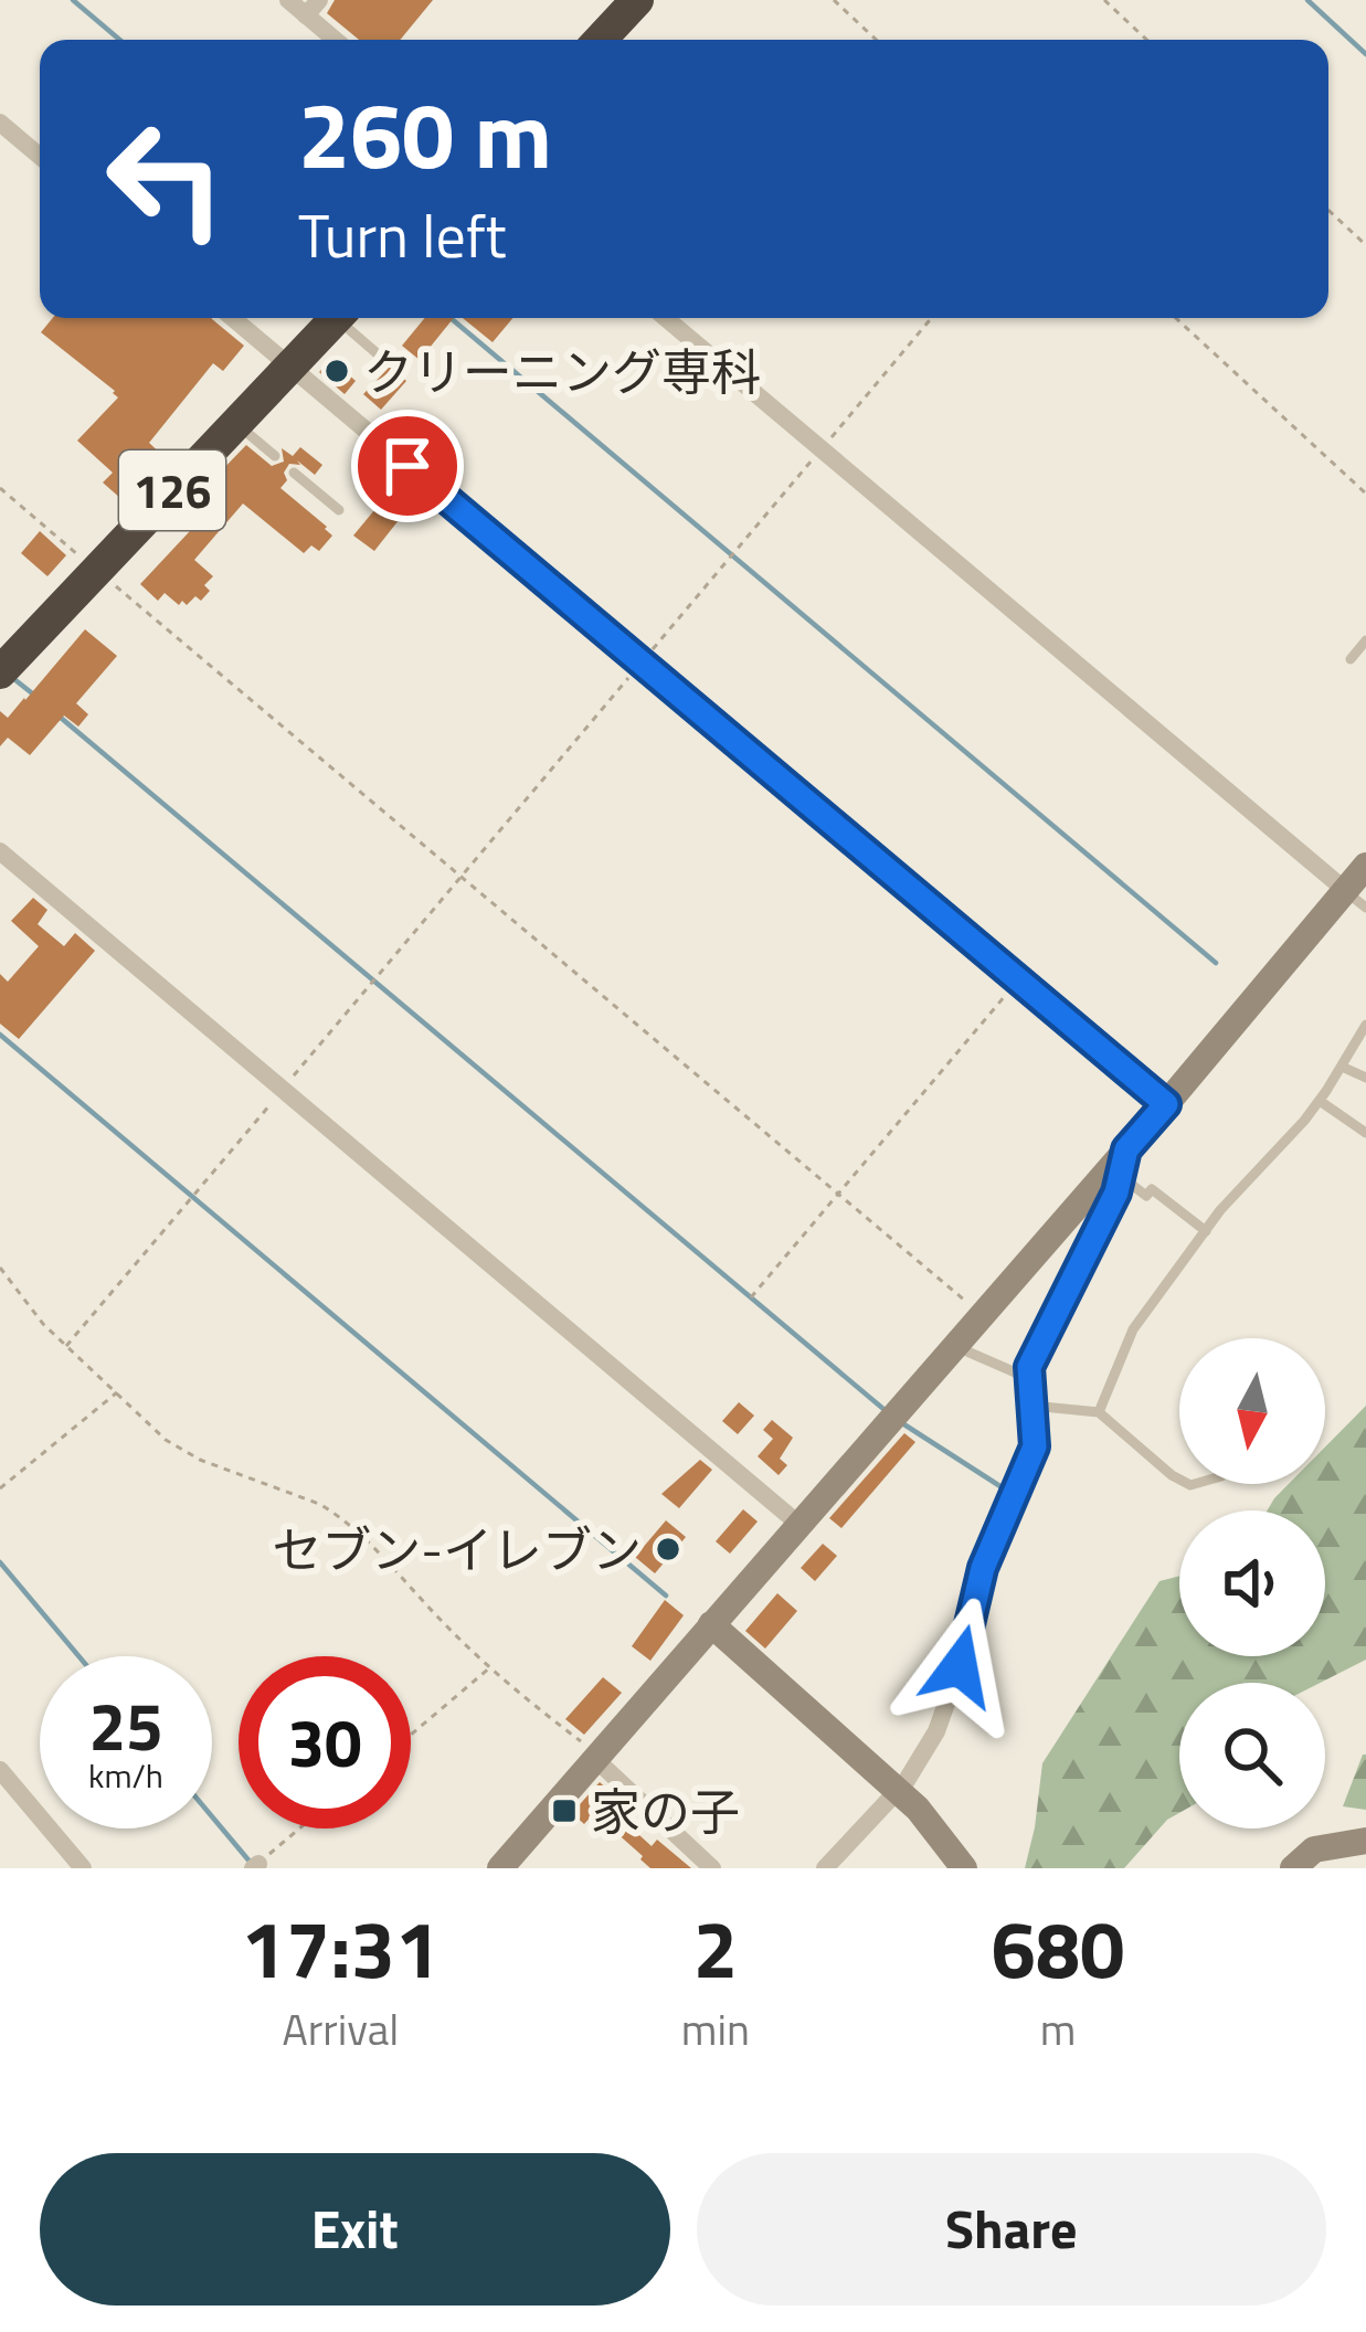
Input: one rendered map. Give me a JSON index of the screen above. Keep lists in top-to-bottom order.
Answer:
{
  "streets": {
    "highway": ["126"]
  },
  "places": {
    "other": ["クリーニング専科", "セブン-イレブン"],
    "transit": ["家の子"]
  },
  "north": "bottom",
  "page": {
    "turn": ["260 m", "Turn left"],
    "speed": "25 km/h",
    "limit": "30",
    "eta": [
      "17:31",
      "Arrival",
      "2",
      "min",
      "680",
      "m"
    ],
    "buttons": ["Exit", "Share"]
  }
}
